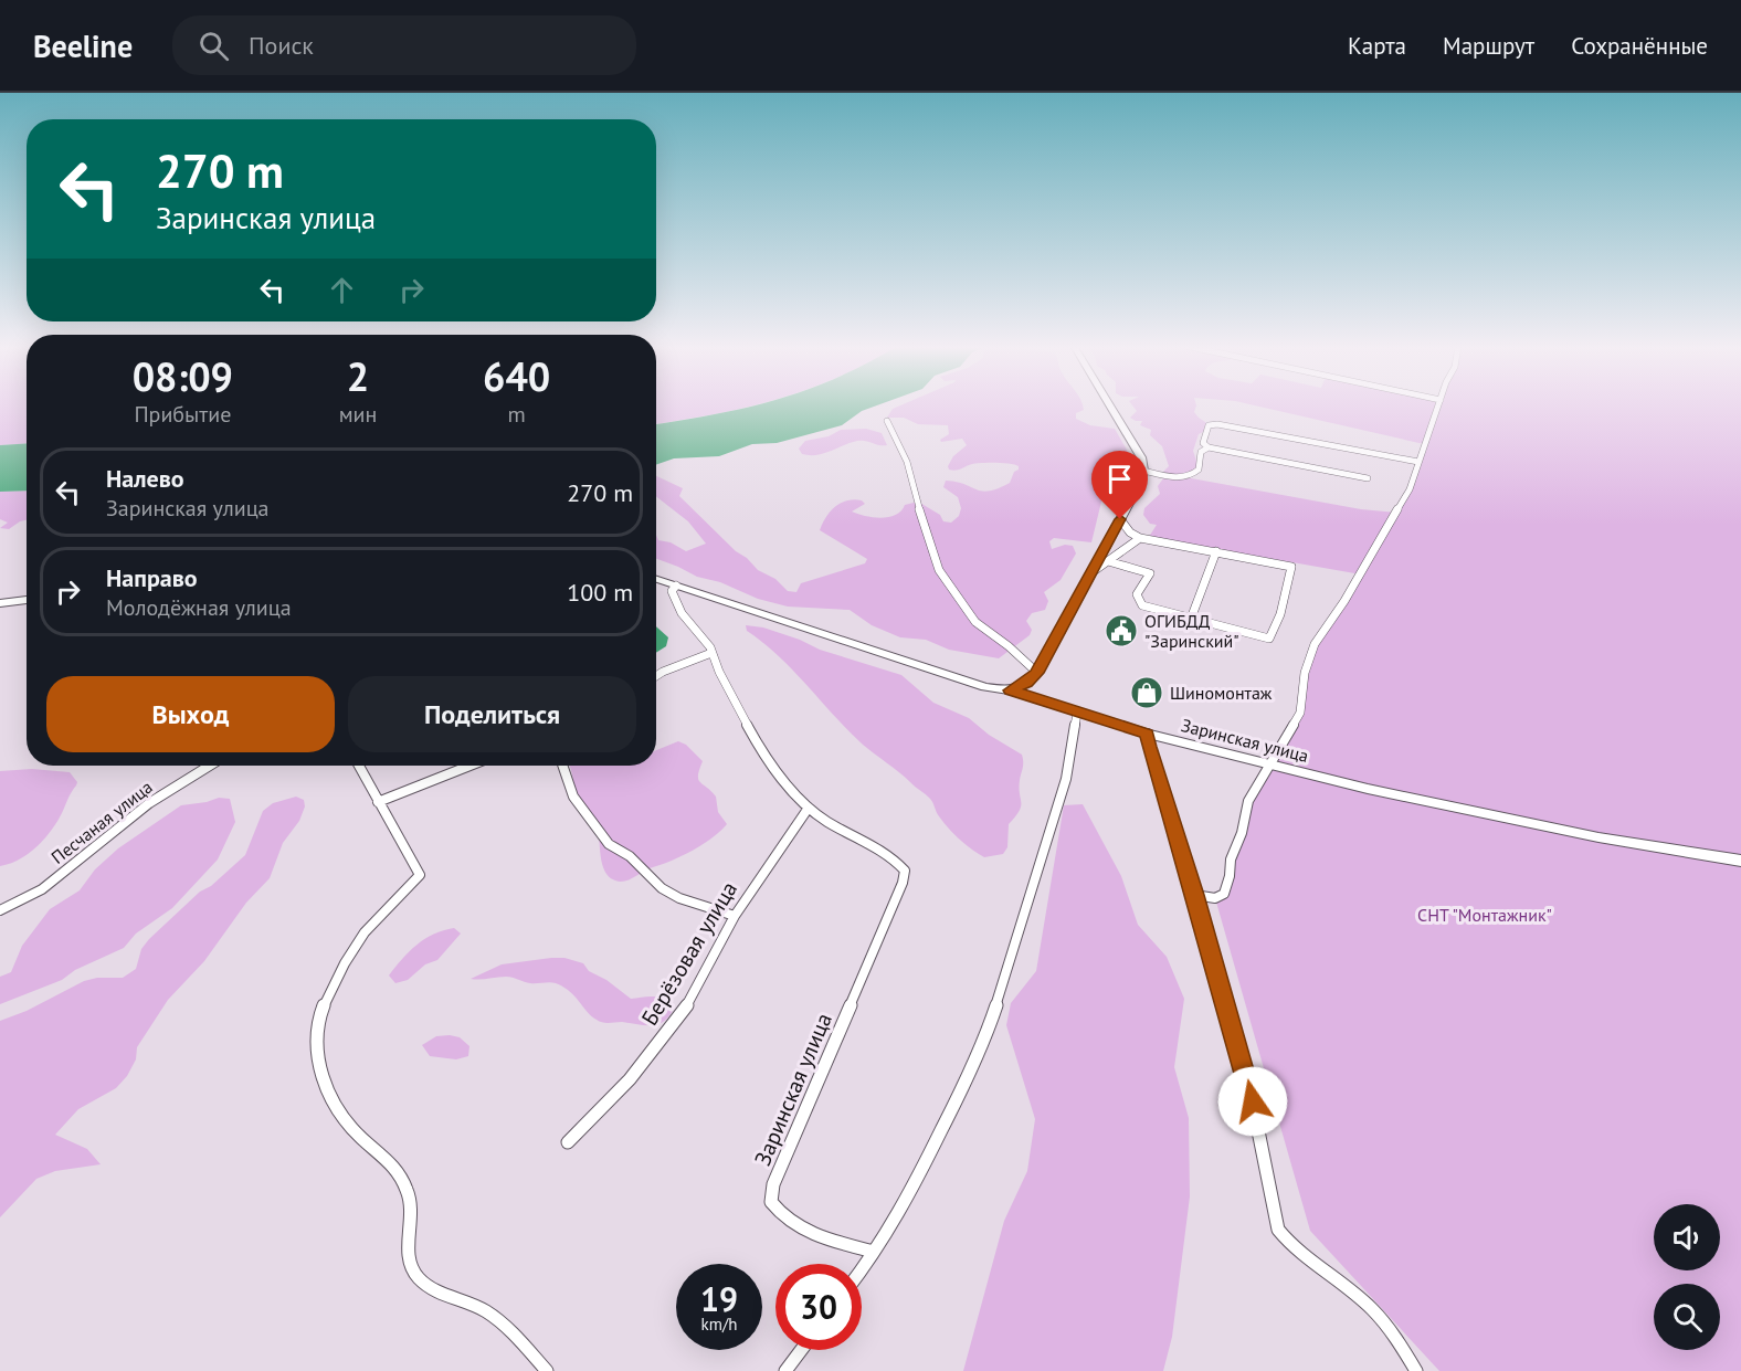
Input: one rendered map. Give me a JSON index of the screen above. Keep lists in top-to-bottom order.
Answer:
{
  "streets": {
    "street": ["Заринская улица", "Песчаная улица", "Берёзовая улица"]
  },
  "crossings": [
    ["Заринская улица", "Берёзовая улица"]
  ],
  "parks": ["СНТ \"Монтажник\""],
  "places": {
    "public building": ["ОГИБДД \"Заринский\""],
    "shop": ["Шиномонтаж"]
  },
  "page": {
    "header": "Beeline",
    "search": "Поиск",
    "nav": ["Карта", "Маршрут", "Сохранённые"],
    "turn": ["270 m", "Заринская улица"],
    "eta": [
      "08:09",
      "Прибытие",
      "2",
      "мин",
      "640",
      "m"
    ],
    "list": [
      {
        "name": "Налево",
        "note": "Заринская улица",
        "value": "270 m"
      },
      {
        "name": "Направо",
        "note": "Молодёжная улица",
        "value": "100 m"
      }
    ],
    "buttons": ["Выход", "Поделиться"],
    "speed": "19 km/h",
    "limit": "30"
  }
}
